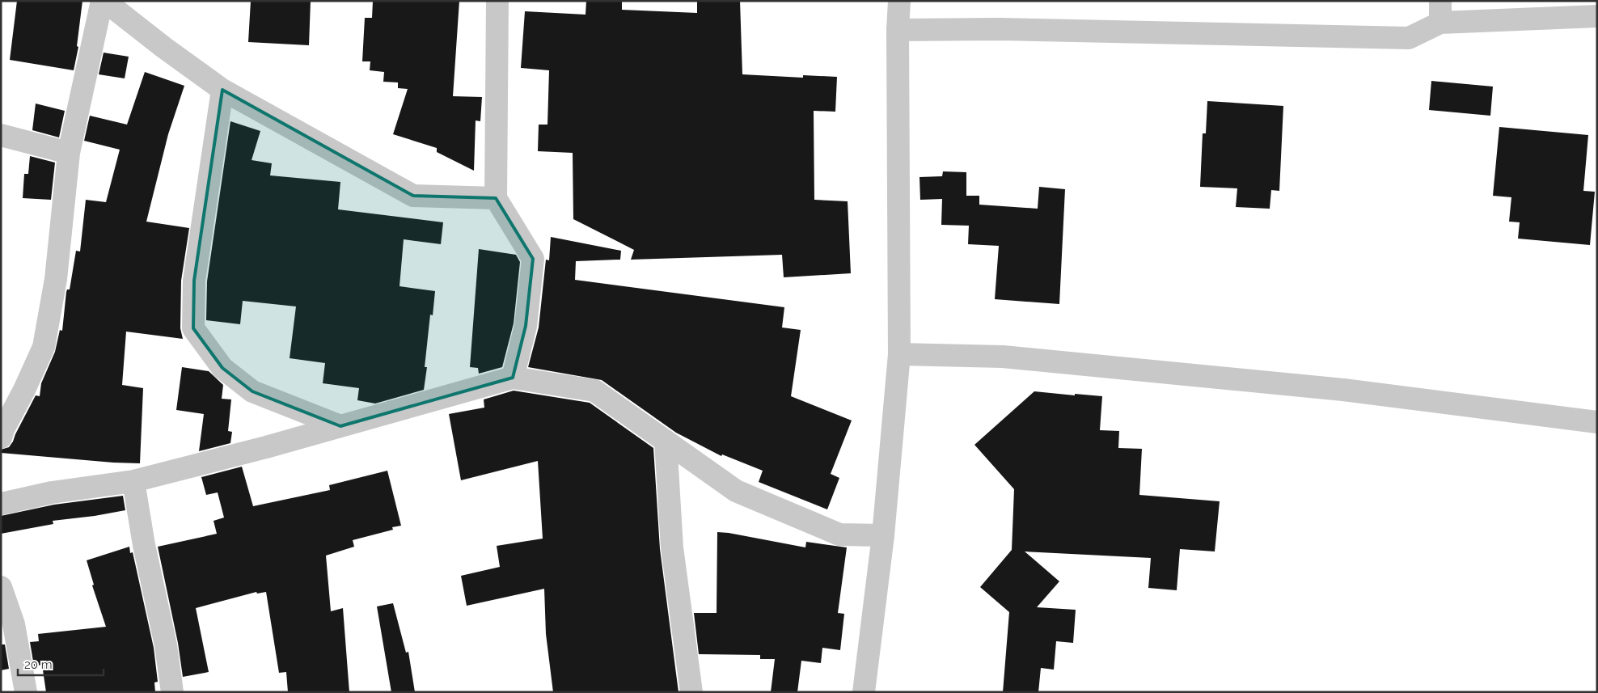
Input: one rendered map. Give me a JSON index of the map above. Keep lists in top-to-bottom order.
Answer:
{
  "scale_bar": "20 m"
}
